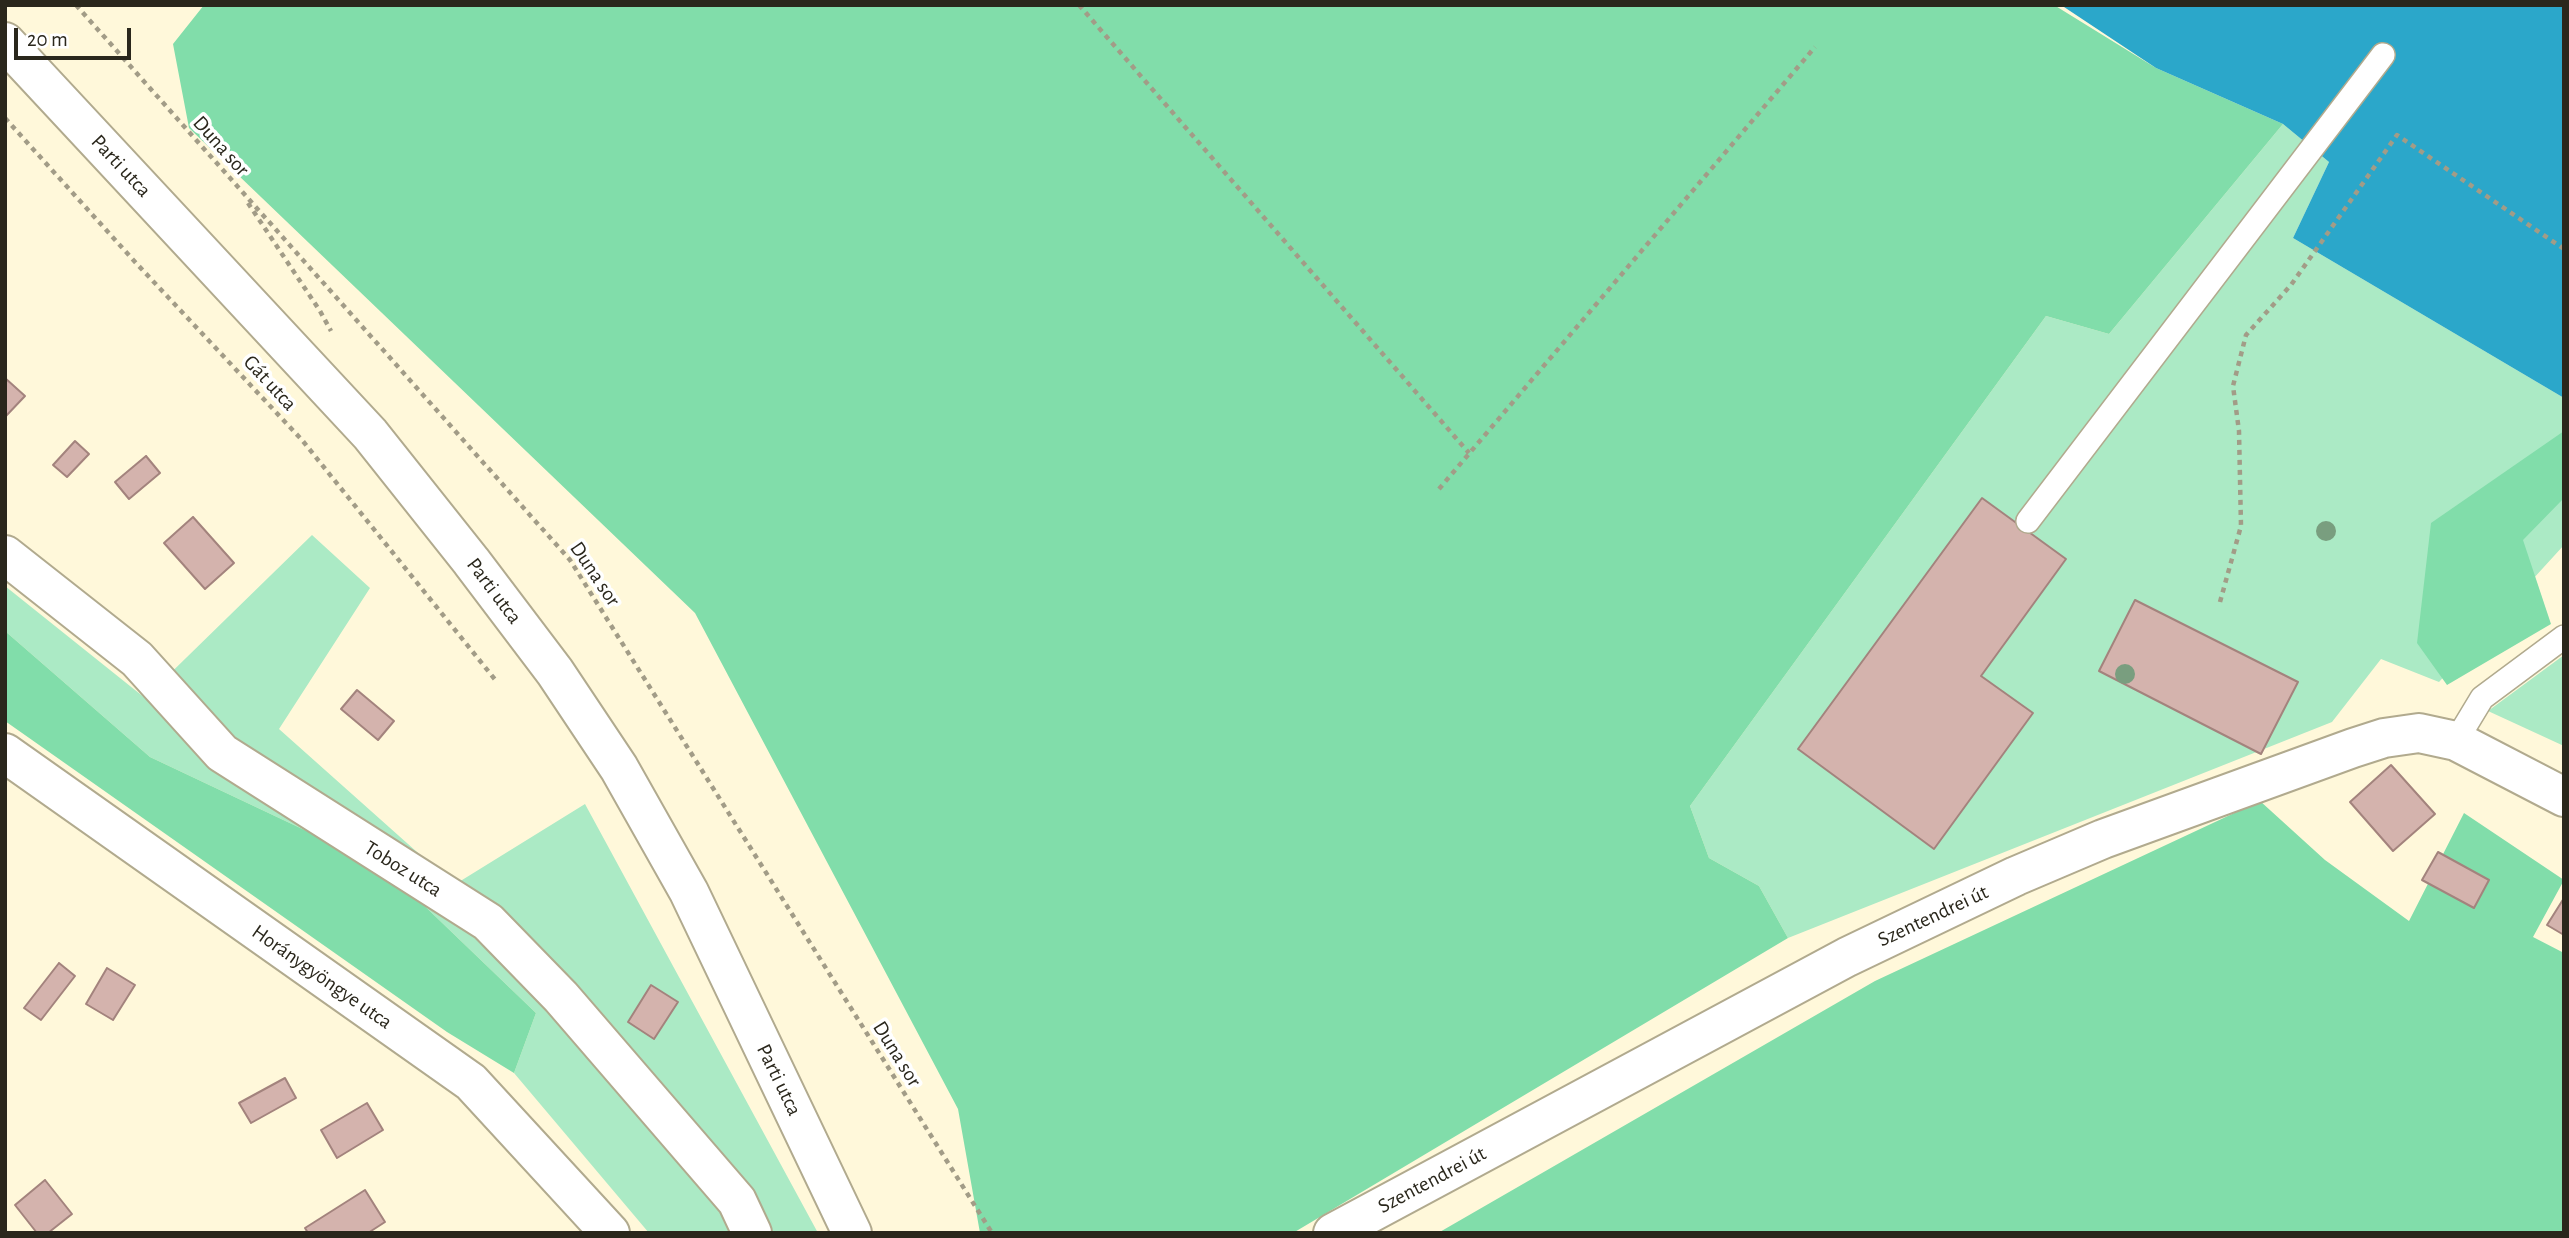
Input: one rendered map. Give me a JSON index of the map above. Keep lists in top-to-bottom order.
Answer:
{
  "streets": {
    "street": [
      "Parti utca",
      "Toboz utca",
      "Szentendrei út",
      "Horánygyöngye utca"
    ],
    "path": ["Duna sor", "Gát utca"]
  },
  "scale_bar": "20 m"
}
